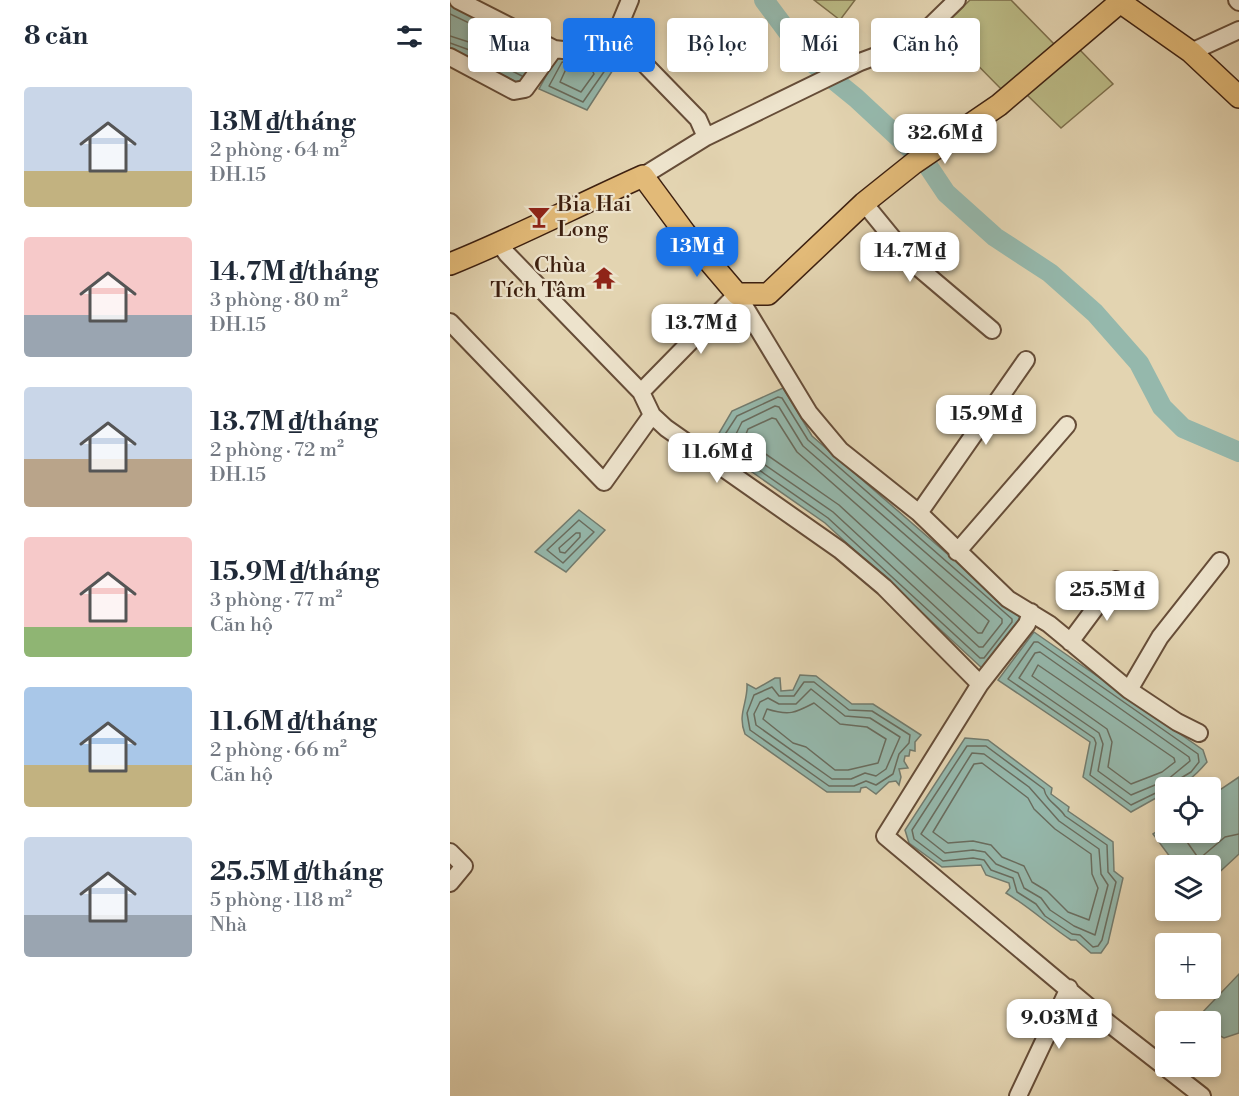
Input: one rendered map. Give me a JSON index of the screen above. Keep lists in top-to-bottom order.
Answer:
{
  "places": {
    "bar": ["Bia Hai Long"],
    "temple": ["Chùa Tích Tâm"]
  },
  "page": {
    "heading": "8 căn",
    "chip": [
      "Mua",
      "Thuê",
      "Bộ lọc",
      "Mới",
      "Căn hộ"
    ],
    "list": [
      {
        "name": "13M ₫/tháng",
        "note": "2 phòng · 64 m² · ĐH.15"
      },
      {
        "name": "14.7M ₫/tháng",
        "note": "3 phòng · 80 m² · ĐH.15"
      },
      {
        "name": "13.7M ₫/tháng",
        "note": "2 phòng · 72 m² · ĐH.15"
      },
      {
        "name": "15.9M ₫/tháng",
        "note": "3 phòng · 77 m² · Căn hộ"
      },
      {
        "name": "11.6M ₫/tháng",
        "note": "2 phòng · 66 m² · Căn hộ"
      },
      {
        "name": "25.5M ₫/tháng",
        "note": "5 phòng · 118 m² · Nhà"
      }
    ],
    "price": [
      "32.6M ₫",
      "13M ₫",
      "14.7M ₫",
      "13.7M ₫",
      "15.9M ₫",
      "11.6M ₫",
      "25.5M ₫",
      "9.03M ₫"
    ],
    "map_buttons": ["+", "−"]
  }
}
